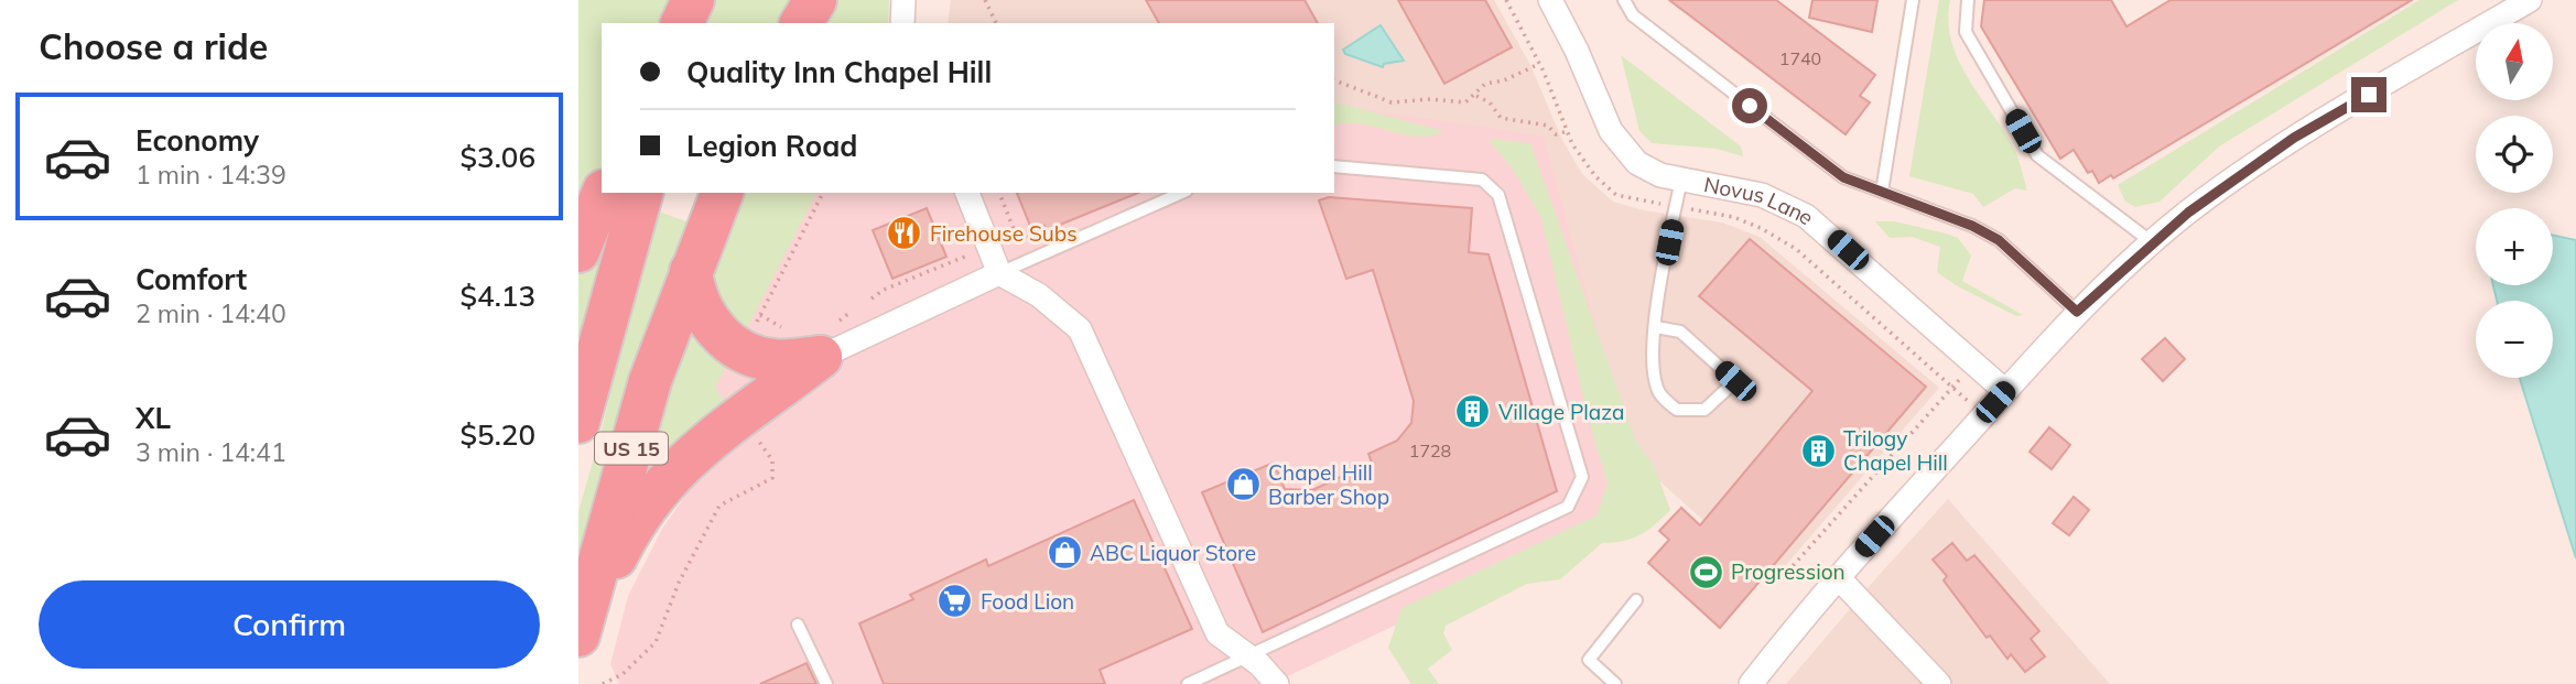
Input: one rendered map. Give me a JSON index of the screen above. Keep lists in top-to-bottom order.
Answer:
{
  "streets": {
    "highway": ["US 15"],
    "street": ["Novus Lane"]
  },
  "places": {
    "restaurant": ["Firehouse Subs"],
    "building": ["Village Plaza", "Trilogy Chapel Hill"],
    "shop": ["Chapel Hill Barber Shop", "ABC Liquor Store"],
    "sports": ["Progression"],
    "supermarket": ["Food Lion"]
  },
  "house_numbers": ["1740", "1728"],
  "north": "top",
  "page": {
    "heading": "Choose a ride",
    "map_buttons": ["+", "−"],
    "banner": ["Quality Inn Chapel Hill", "Legion Road"],
    "list": [
      {
        "name": "Economy",
        "note": "1 min · 14:39",
        "value": "$3.06"
      },
      {
        "name": "Comfort",
        "note": "2 min · 14:40",
        "value": "$4.13"
      },
      {
        "name": "XL",
        "note": "3 min · 14:41",
        "value": "$5.20"
      }
    ],
    "buttons": "Confirm"
  }
}
